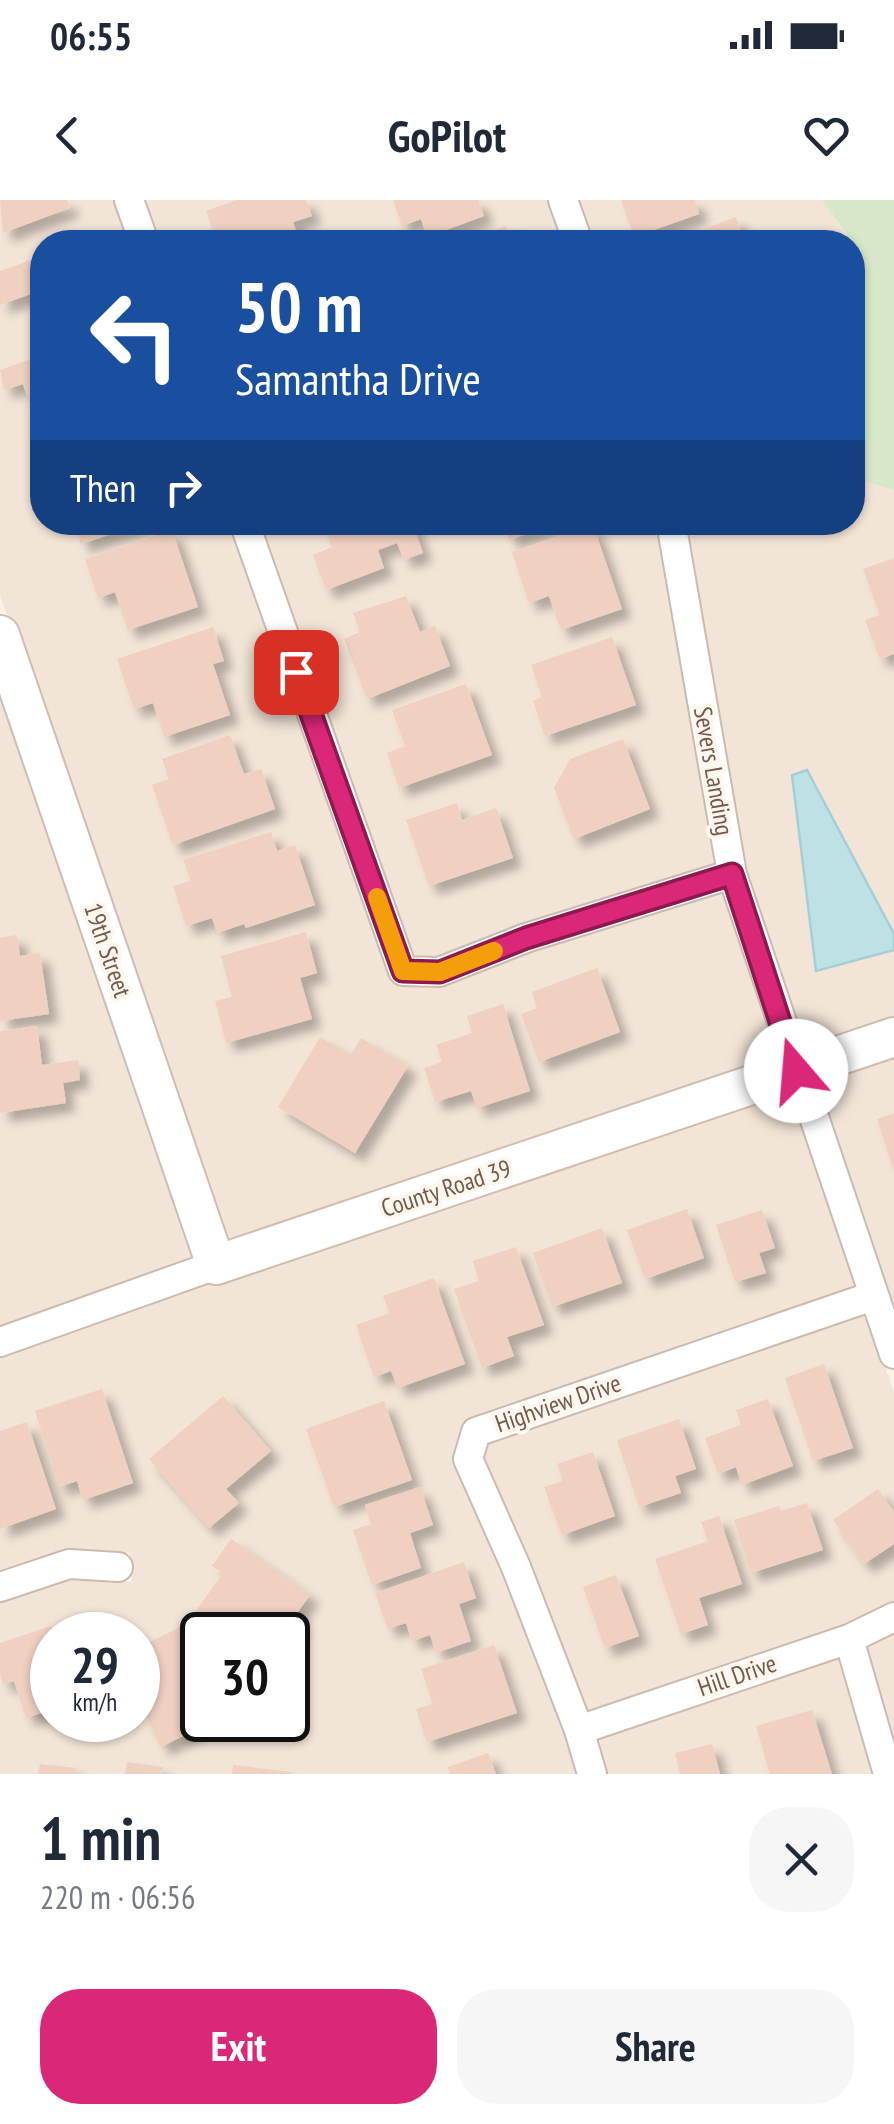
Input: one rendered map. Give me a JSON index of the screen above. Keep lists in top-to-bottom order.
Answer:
{
  "streets": {
    "street": [
      "Severs Landing",
      "19th Street",
      "County Road 39",
      "Highview Drive",
      "Hill Drive"
    ]
  },
  "crossings": [
    ["Severs Landing", "County Road 39"],
    ["Severs Landing", "Highview Drive"],
    ["19th Street", "County Road 39"],
    ["Highview Drive", "Hill Drive"]
  ],
  "page": {
    "status": "06:55",
    "header": "GoPilot",
    "turn": ["50 m", "Samantha Drive"],
    "then": "Then",
    "speed": "29 km/h",
    "limit": "30",
    "heading": ["1 min", "220 m · 06:56"],
    "buttons": ["Exit", "Share"]
  }
}
